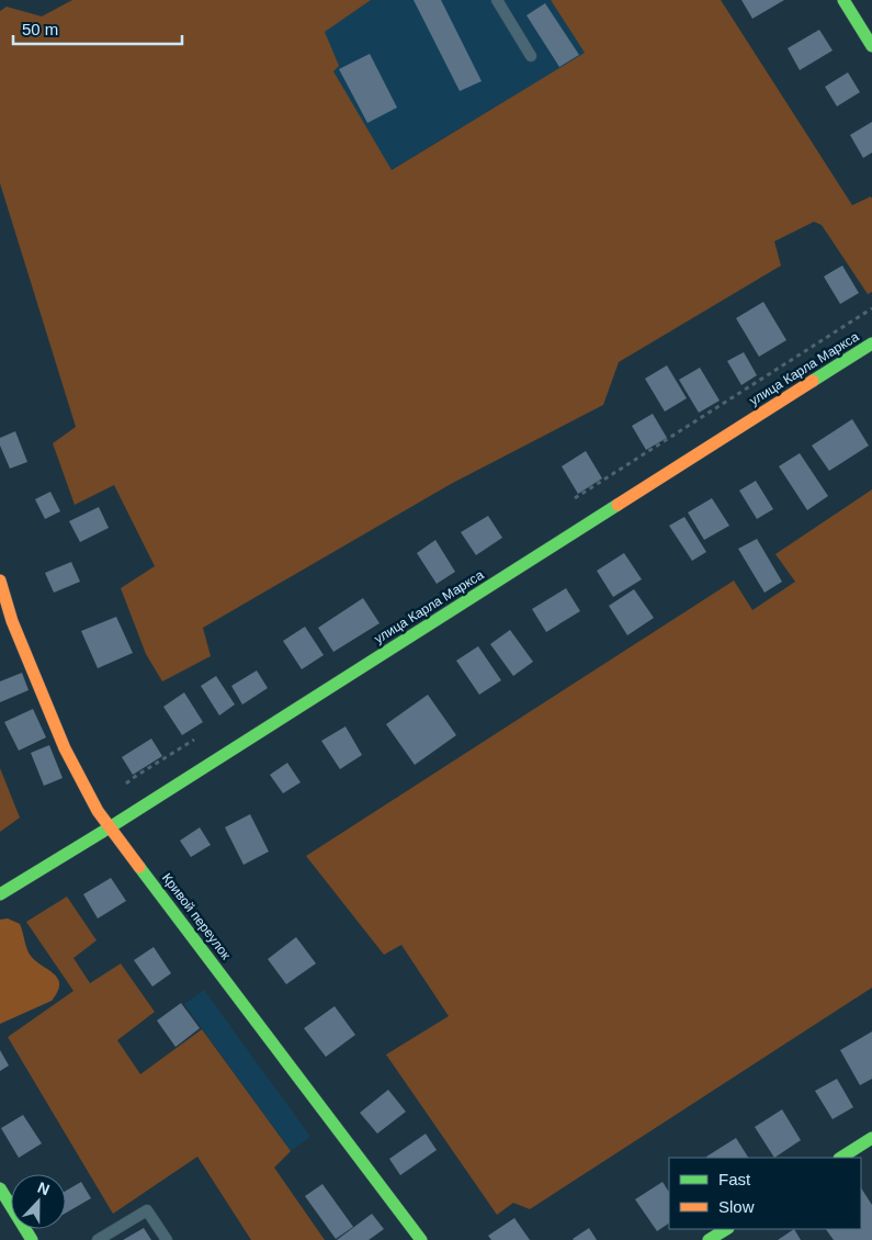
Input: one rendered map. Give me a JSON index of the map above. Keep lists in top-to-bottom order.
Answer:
{
  "streets": {
    "main road": ["улица Карла Маркса", "Кривой переулок"]
  },
  "crossings": [
    ["улица Карла Маркса", "Кривой переулок"]
  ],
  "legend": ["Fast", "Slow"],
  "scale_bar": "50 m",
  "north": "top"
}
